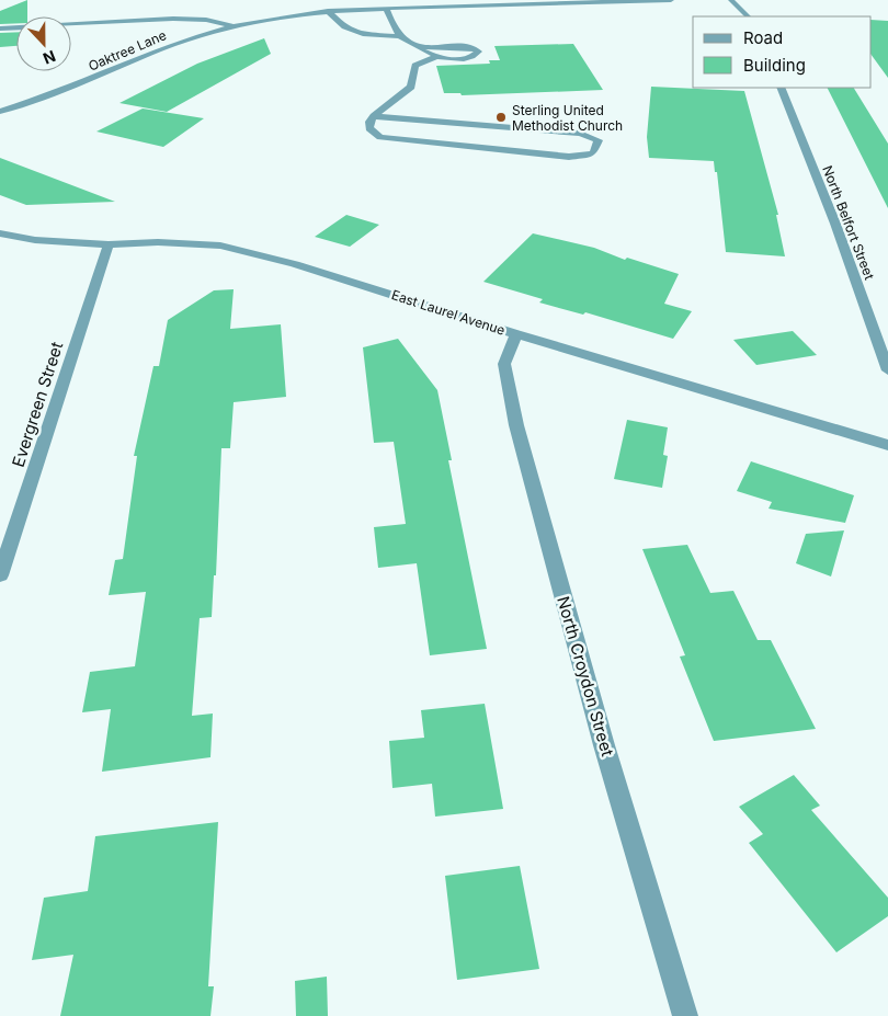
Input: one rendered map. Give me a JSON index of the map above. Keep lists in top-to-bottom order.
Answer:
{
  "streets": {
    "street": [
      "Oaktree Lane",
      "North Belfort Street",
      "East Laurel Avenue",
      "Evergreen Street",
      "North Croydon Street"
    ]
  },
  "crossings": [
    ["East Laurel Avenue", "Evergreen Street"],
    ["East Laurel Avenue", "North Croydon Street"]
  ],
  "places": ["Sterling United Methodist Church"],
  "legend": ["Road", "Building"],
  "north": "bottom"
}
